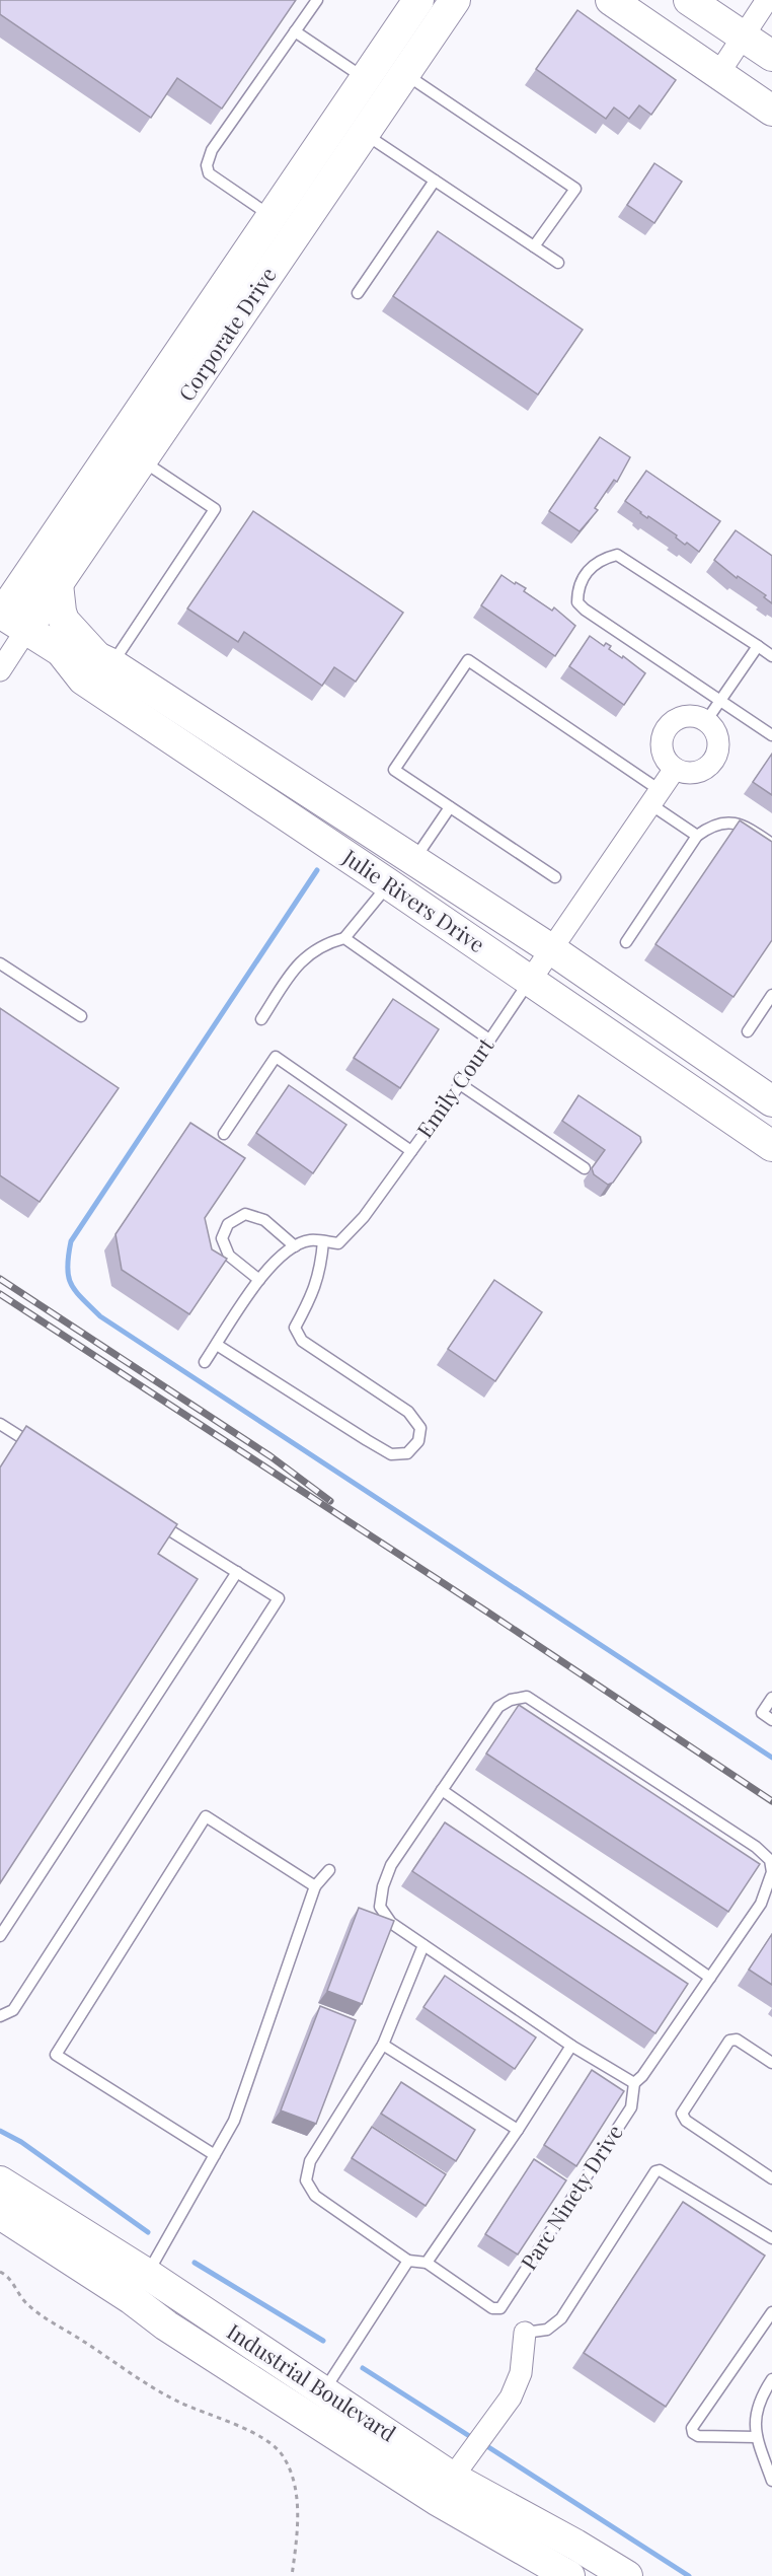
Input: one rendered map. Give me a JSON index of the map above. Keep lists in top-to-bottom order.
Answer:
{
  "streets": {
    "street": [
      "Corporate Drive",
      "Julie Rivers Drive",
      "Emily Court",
      "Industrial Boulevard"
    ],
    "lane": ["Parc Ninety Drive"]
  },
  "crossings": [
    ["Corporate Drive", "Julie Rivers Drive"],
    ["Julie Rivers Drive", "Emily Court"]
  ]
}
